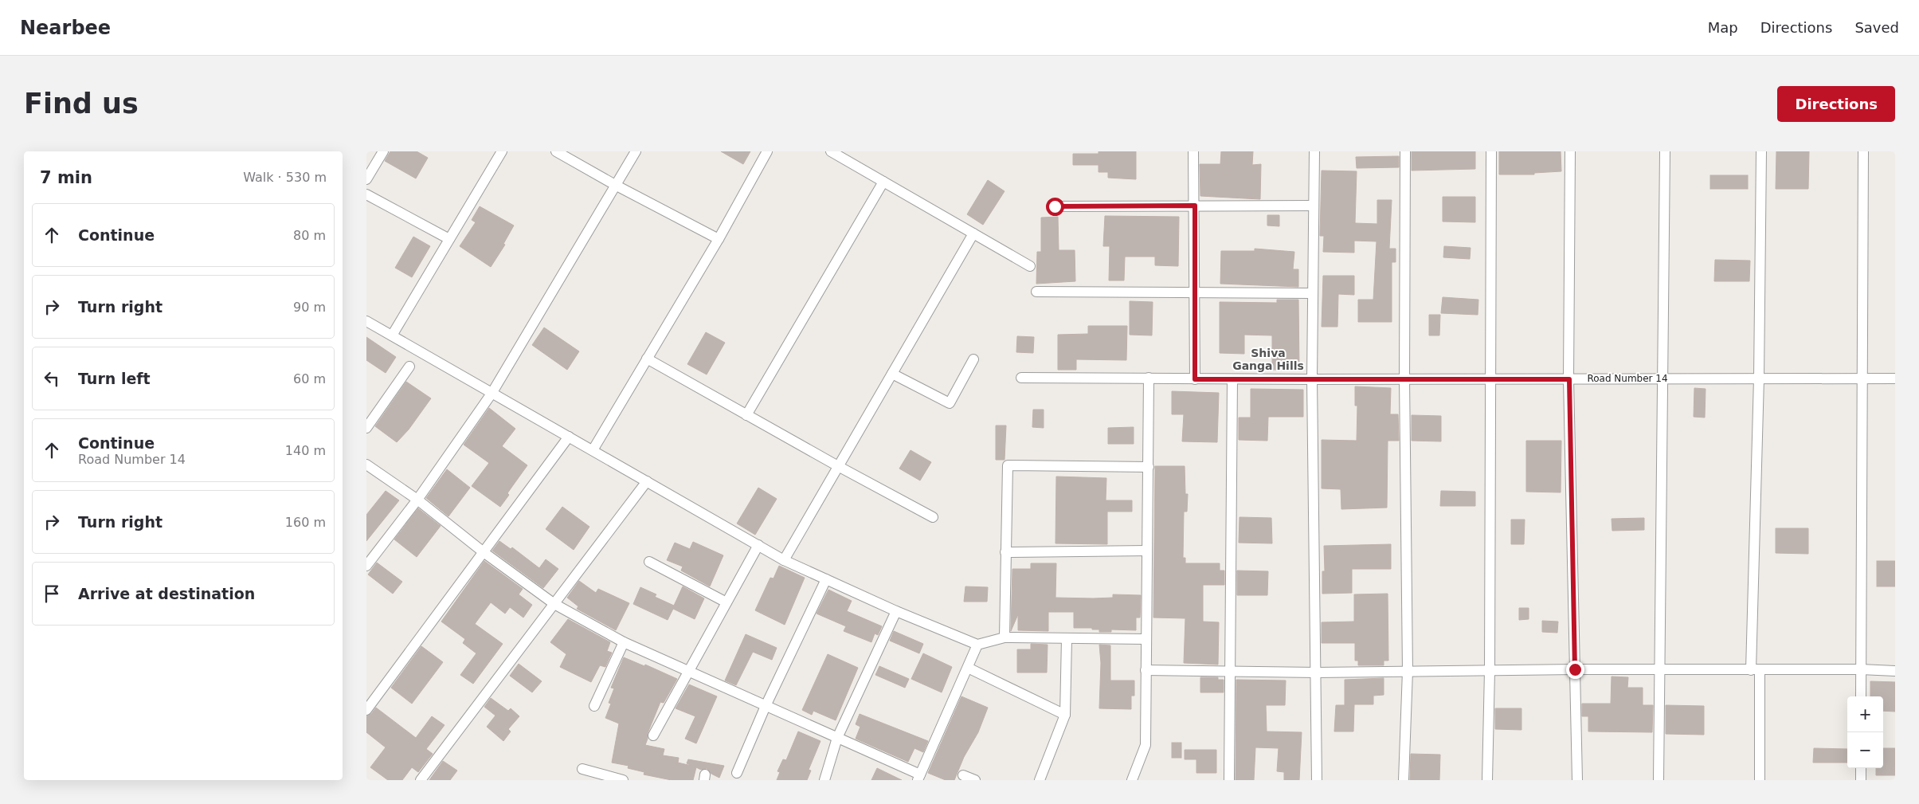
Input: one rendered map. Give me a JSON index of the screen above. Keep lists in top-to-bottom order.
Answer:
{
  "streets": {
    "street": ["Road Number 14"]
  },
  "districts": ["Shiva Ganga Hills"],
  "page": {
    "header": "Nearbee",
    "nav": ["Map", "Directions", "Saved"],
    "buttons": "Directions",
    "title": "Find us",
    "heading": ["7 min", "Walk · 530 m"],
    "list": [
      ["Continue", "80 m"],
      ["Turn right", "90 m"],
      ["Turn left", "60 m"],
      ["Continue", "Road Number 14", "140 m"],
      ["Turn right", "160 m"],
      "Arrive at destination"
    ],
    "map_buttons": ["+", "−"]
  }
}
